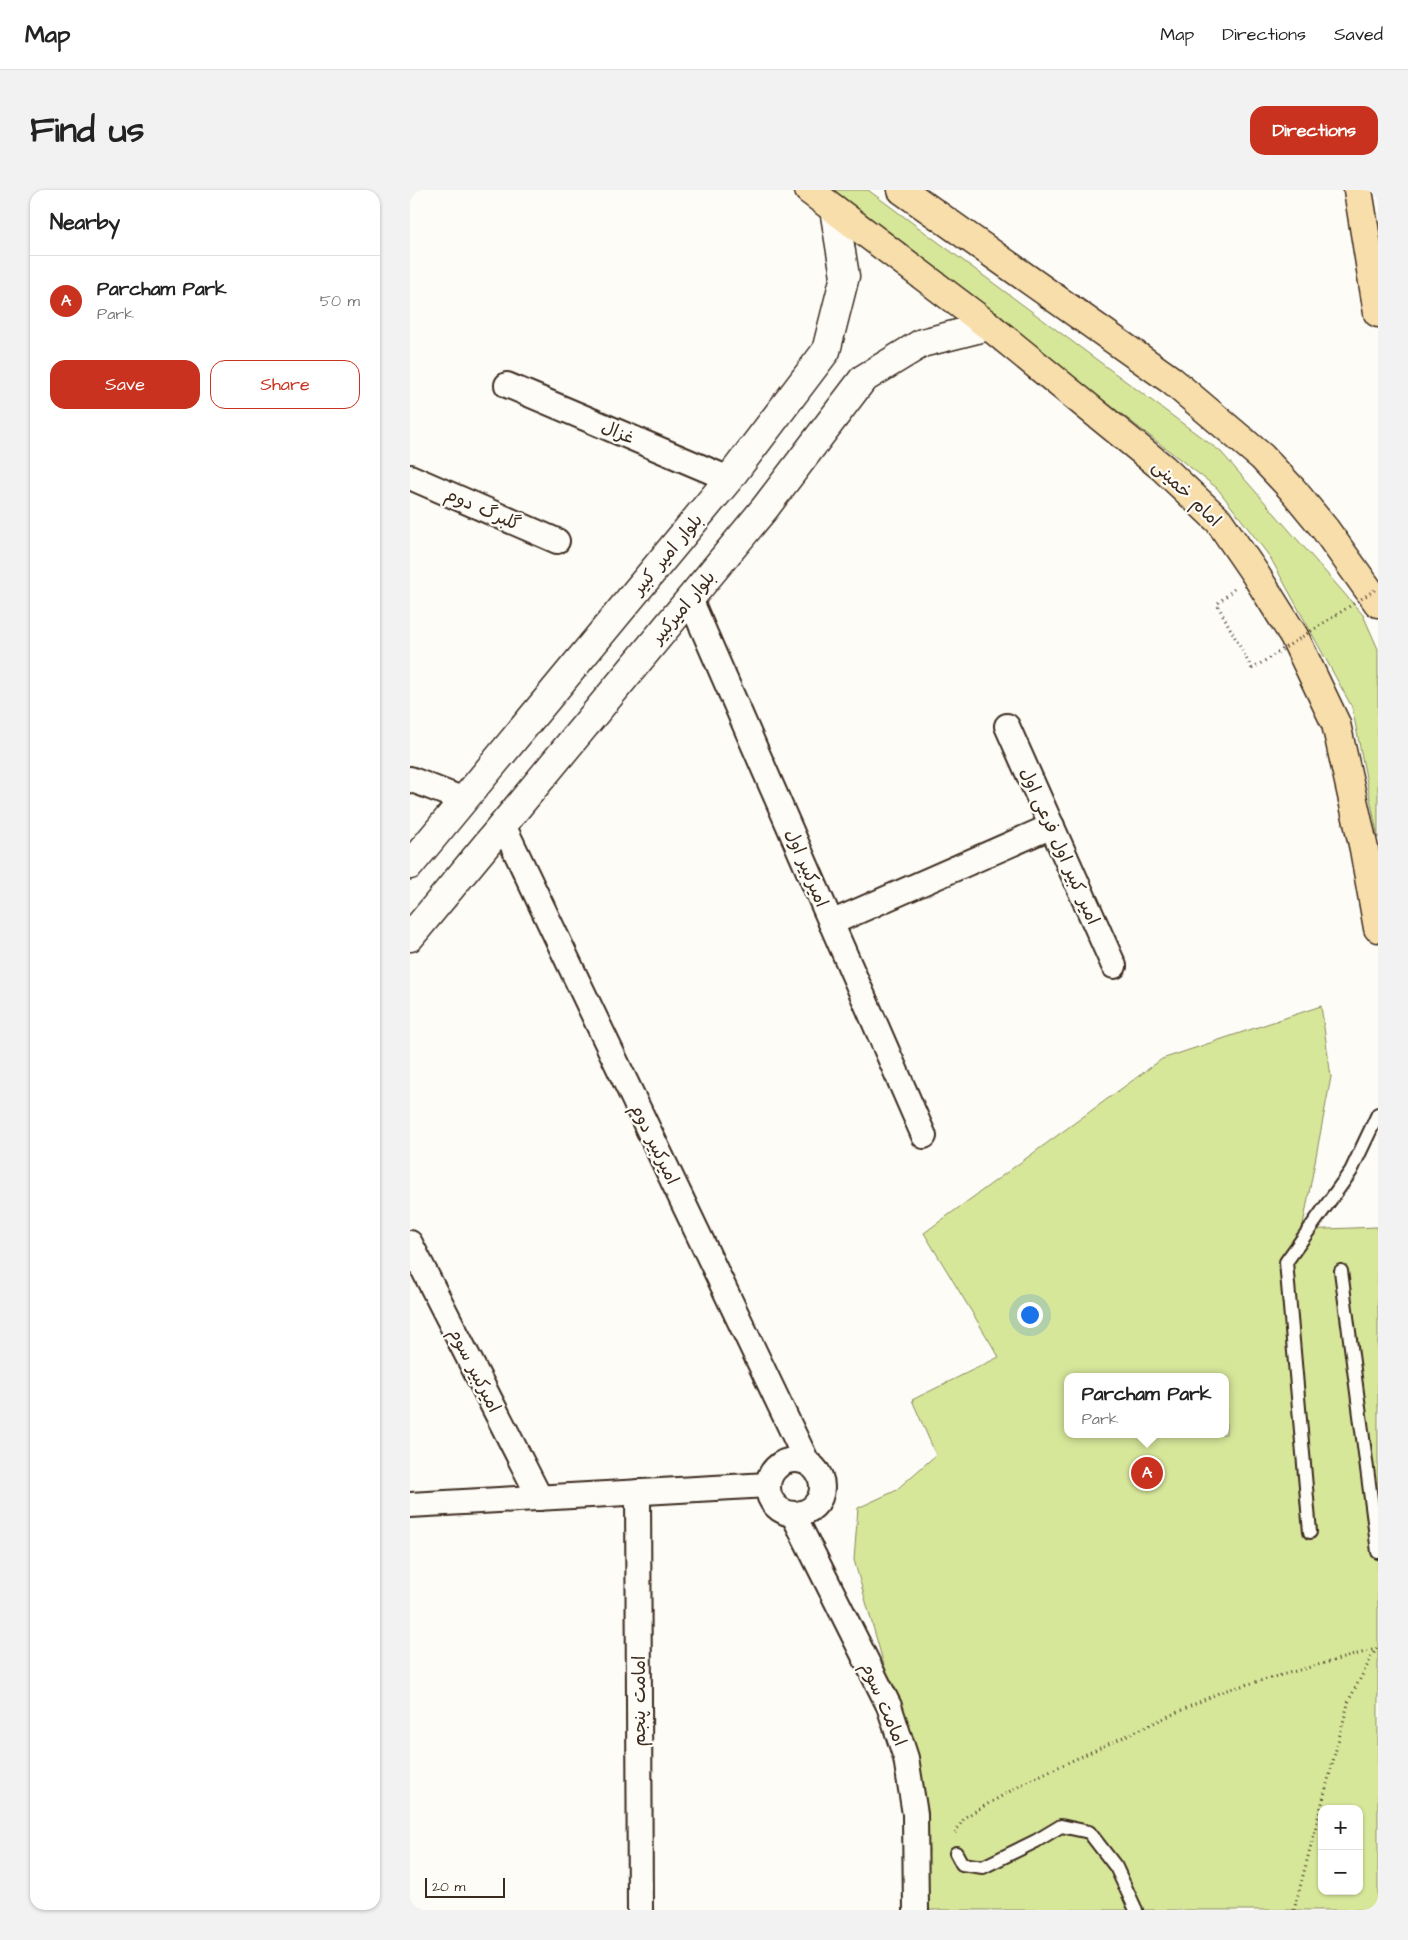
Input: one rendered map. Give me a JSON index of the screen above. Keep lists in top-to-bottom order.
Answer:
{
  "streets": {
    "highway": ["امام خمینی"],
    "street": [
      "غزال",
      "گلبرگ دوم",
      "بلوار امیر کبیر",
      "بلوار امیرکبیر",
      "امیر کبیر اول فرعی اول",
      "امیرکبیر اول",
      "امیرکبیر دوم",
      "امیرکبیر سوم",
      "امامت پنجم",
      "امامت سوم"
    ]
  },
  "crossings": [
    ["غزال", "بلوار امیر کبیر"],
    ["امام خمینی", "بلوار امیر کبیر"],
    ["امام خمینی", "بلوار امیرکبیر"],
    ["بلوار امیرکبیر", "امیرکبیر اول"],
    ["بلوار امیرکبیر", "امیرکبیر دوم"],
    ["امیرکبیر دوم", "امامت سوم"]
  ],
  "scale_bar": "20 m",
  "page": {
    "header": "Map",
    "nav": ["Map", "Directions", "Saved"],
    "title": "Find us",
    "buttons": [
      "Directions",
      ["Save", "Share"]
    ],
    "heading": "Nearby",
    "list": [
      {
        "mark": "A",
        "name": "Parcham Park",
        "note": "Park",
        "value": "50 m"
      }
    ],
    "popup": ["Parcham Park", "Park"],
    "pins": "A",
    "map_buttons": ["+", "−"],
    "scale": "20 m"
  }
}
